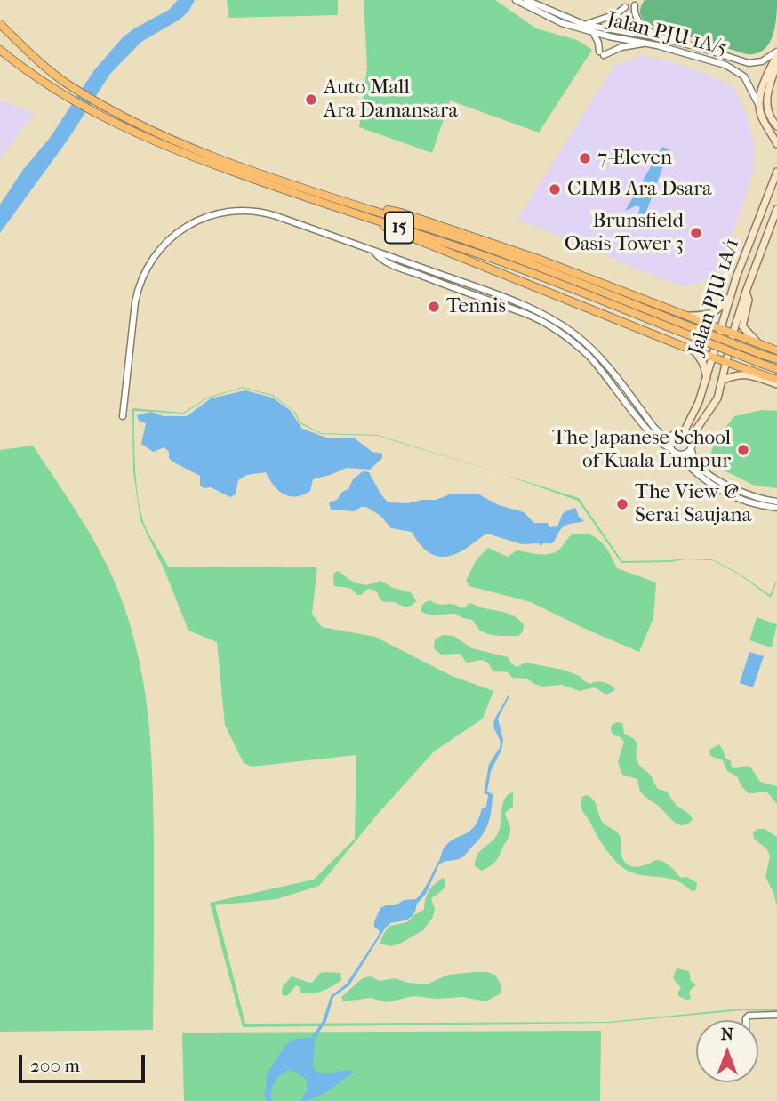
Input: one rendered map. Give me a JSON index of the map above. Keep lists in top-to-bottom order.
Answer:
{
  "streets": {
    "main road": ["15", "Jalan PJU 1A/1"],
    "street": ["Jalan PJU 1A/5"]
  },
  "places": [
    "Auto Mall Ara Damansara",
    "7-Eleven",
    "CIMB Ara Dsara",
    "Brunsfield Oasis Tower 3",
    "Tennis",
    "The Japanese School of Kuala Lumpur",
    "The View @ Serai Saujana"
  ],
  "scale_bar": "200 m",
  "north": "top"
}
